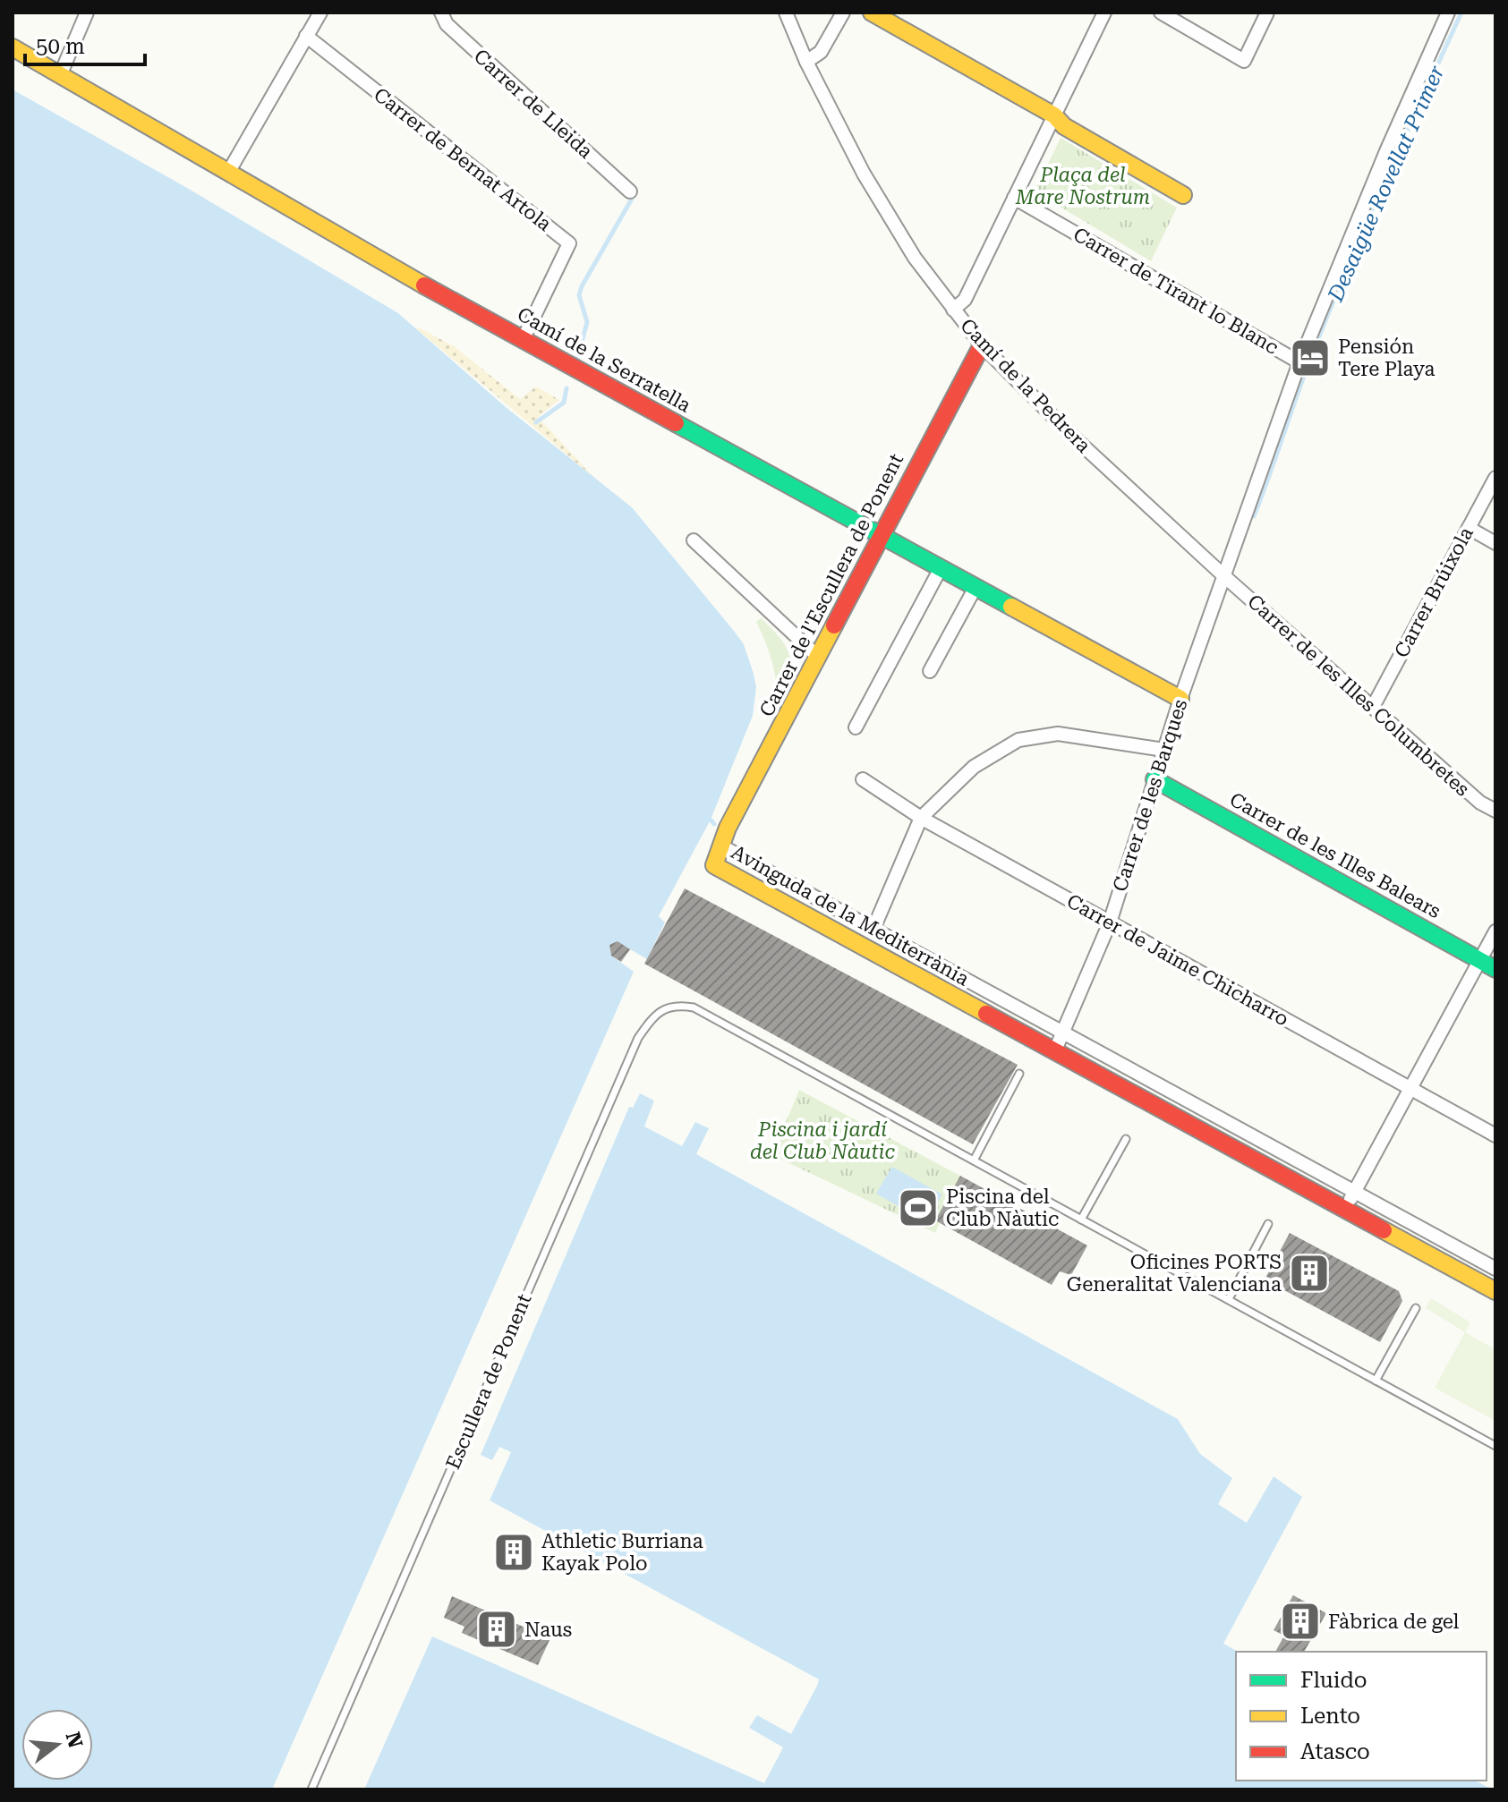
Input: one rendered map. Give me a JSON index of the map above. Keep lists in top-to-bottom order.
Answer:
{
  "streets": {
    "street": [
      "Carrer de Lleida",
      "Carrer de Bernat Artola",
      "Carrer de Tirant lo Blanc",
      "Camí de la Serratella",
      "Camí de la Pedrera",
      "Carrer de l'Escullera de Ponent",
      "Carrer Brúixola",
      "Carrer de les Illes Columbretes",
      "Carrer de les Barques",
      "Carrer de les Illes Balears",
      "Avinguda de la Mediterrània",
      "Carrer de Jaime Chicharro"
    ],
    "lane": ["Escullera de Ponent"]
  },
  "crossings": [
    ["Carrer de Bernat Artola", "Camí de la Serratella"],
    ["Carrer de Tirant lo Blanc", "Carrer de les Barques"],
    ["Camí de la Serratella", "Carrer de l'Escullera de Ponent"],
    ["Camí de la Serratella", "Carrer de les Barques"],
    ["Camí de la Pedrera", "Carrer de l'Escullera de Ponent"],
    ["Camí de la Pedrera", "Carrer de les Illes Columbretes"],
    ["Camí de la Pedrera", "Carrer de les Barques"],
    ["Carrer de l'Escullera de Ponent", "Avinguda de la Mediterrània"],
    ["Carrer Brúixola", "Carrer de les Illes Columbretes"],
    ["Carrer de les Illes Columbretes", "Carrer de les Barques"],
    ["Carrer de les Barques", "Carrer de les Illes Balears"],
    ["Carrer de les Barques", "Avinguda de la Mediterrània"],
    ["Carrer de les Barques", "Carrer de Jaime Chicharro"]
  ],
  "water": ["Desaigüe Rovellat Primer"],
  "parks": ["Plaça del Mare Nostrum", "Piscina i jardí del Club Nàutic"],
  "places": {
    "hotel": ["Pensión Tere Playa"],
    "sports": ["Piscina del Club Nàutic"],
    "building": [
      "Oficines PORTS Generalitat Valenciana",
      "Athletic Burriana Kayak Polo",
      "Fàbrica de gel",
      "Naus"
    ]
  },
  "legend": ["Fluido", "Lento", "Atasco"],
  "scale_bar": "50 m",
  "north": "right"
}
